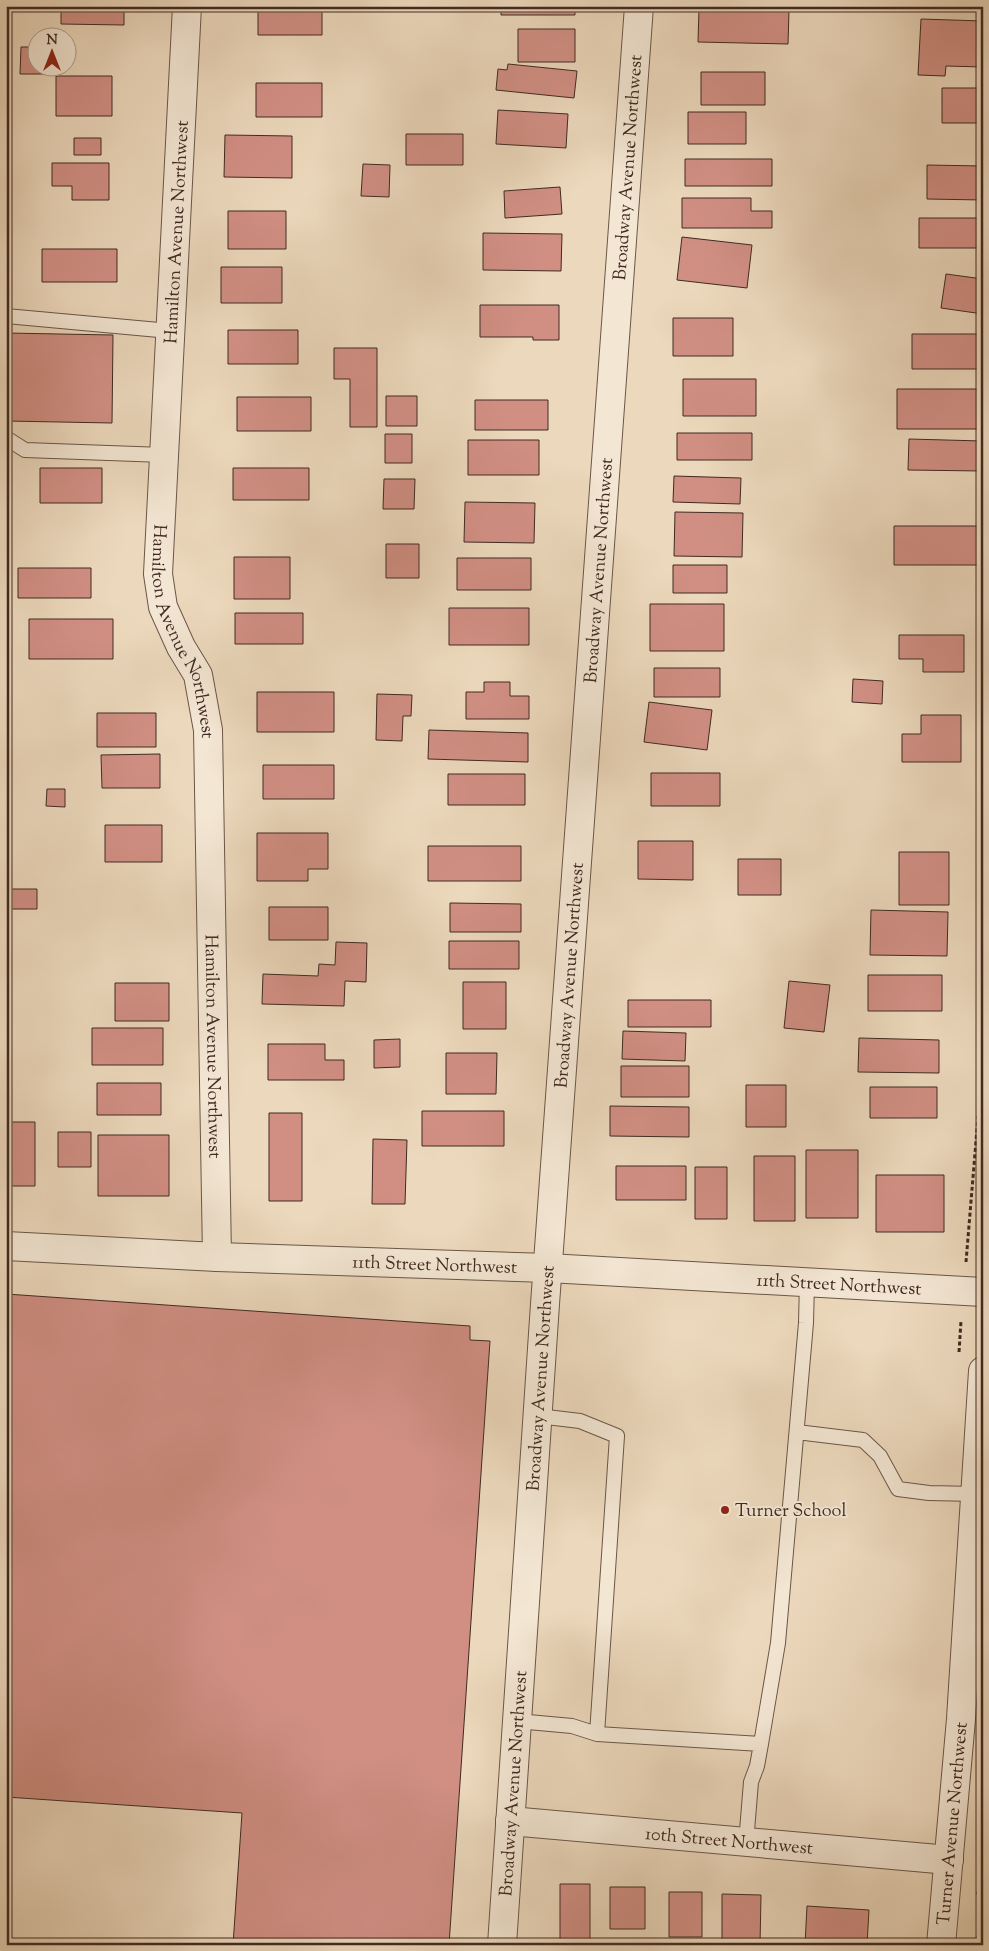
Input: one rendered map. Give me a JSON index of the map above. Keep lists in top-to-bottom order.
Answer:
{
  "streets": {
    "street": [
      "Broadway Avenue Northwest",
      "Hamilton Avenue Northwest",
      "11th Street Northwest",
      "Turner Avenue Northwest",
      "10th Street Northwest"
    ]
  },
  "crossings": [
    ["Broadway Avenue Northwest", "11th Street Northwest"],
    ["Broadway Avenue Northwest", "10th Street Northwest"],
    ["Hamilton Avenue Northwest", "11th Street Northwest"],
    ["Turner Avenue Northwest", "10th Street Northwest"]
  ],
  "places": ["Turner School"],
  "north": "top"
}
